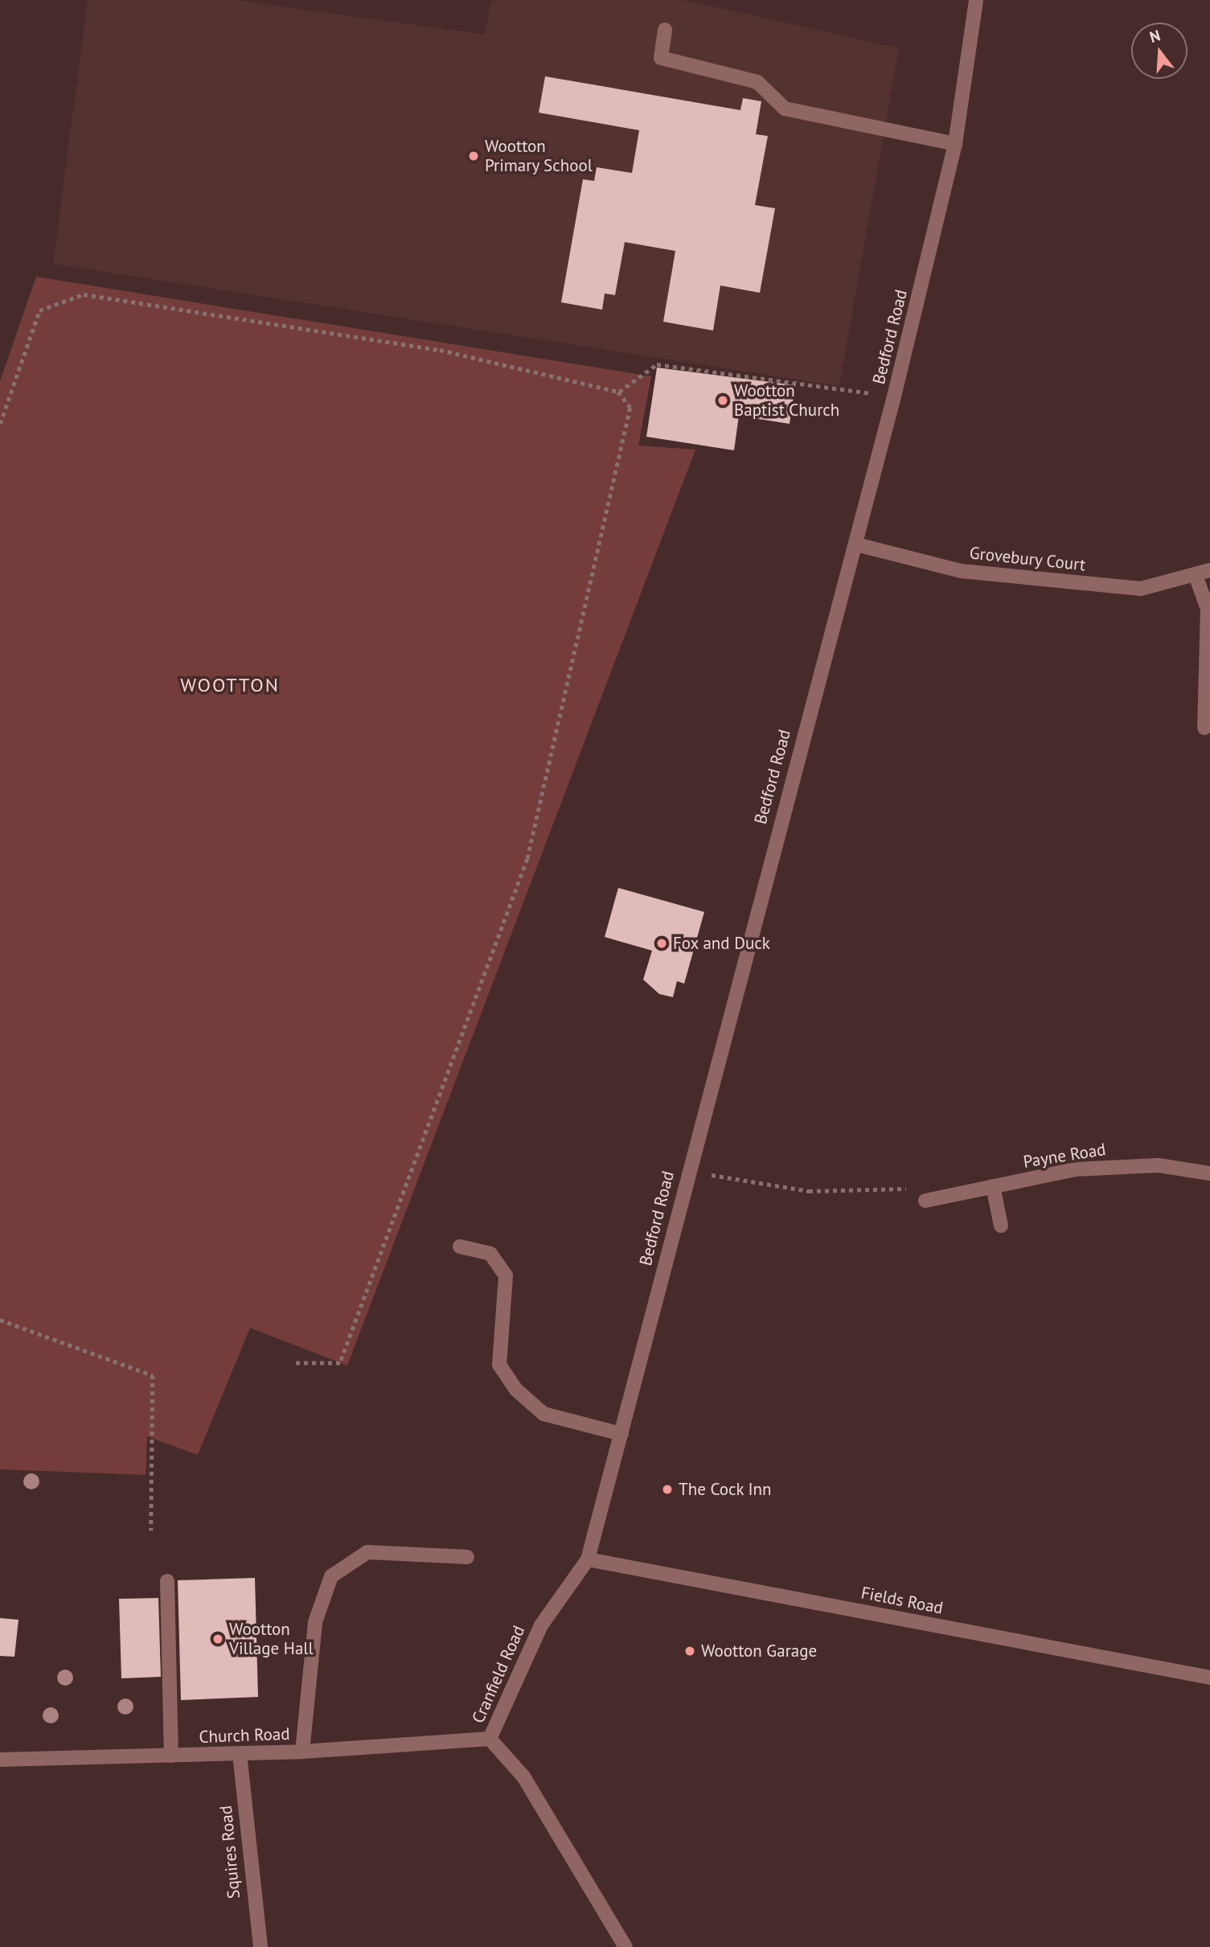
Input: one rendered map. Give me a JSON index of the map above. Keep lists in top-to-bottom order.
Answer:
{
  "streets": {
    "street": [
      "Bedford Road",
      "Grovebury Court",
      "Payne Road",
      "Fields Road",
      "Cranfield Road",
      "Church Road",
      "Squires Road"
    ]
  },
  "crossings": [
    ["Bedford Road", "Grovebury Court"],
    ["Bedford Road", "Fields Road"],
    ["Bedford Road", "Cranfield Road"],
    ["Fields Road", "Cranfield Road"],
    ["Cranfield Road", "Church Road"],
    ["Church Road", "Squires Road"]
  ],
  "districts": ["WOOTTON"],
  "places": [
    "Wootton Primary School",
    "Wootton Baptist Church",
    "Fox and Duck",
    "The Cock Inn",
    "Wootton Village Hall",
    "Wootton Garage"
  ],
  "north": "top"
}
